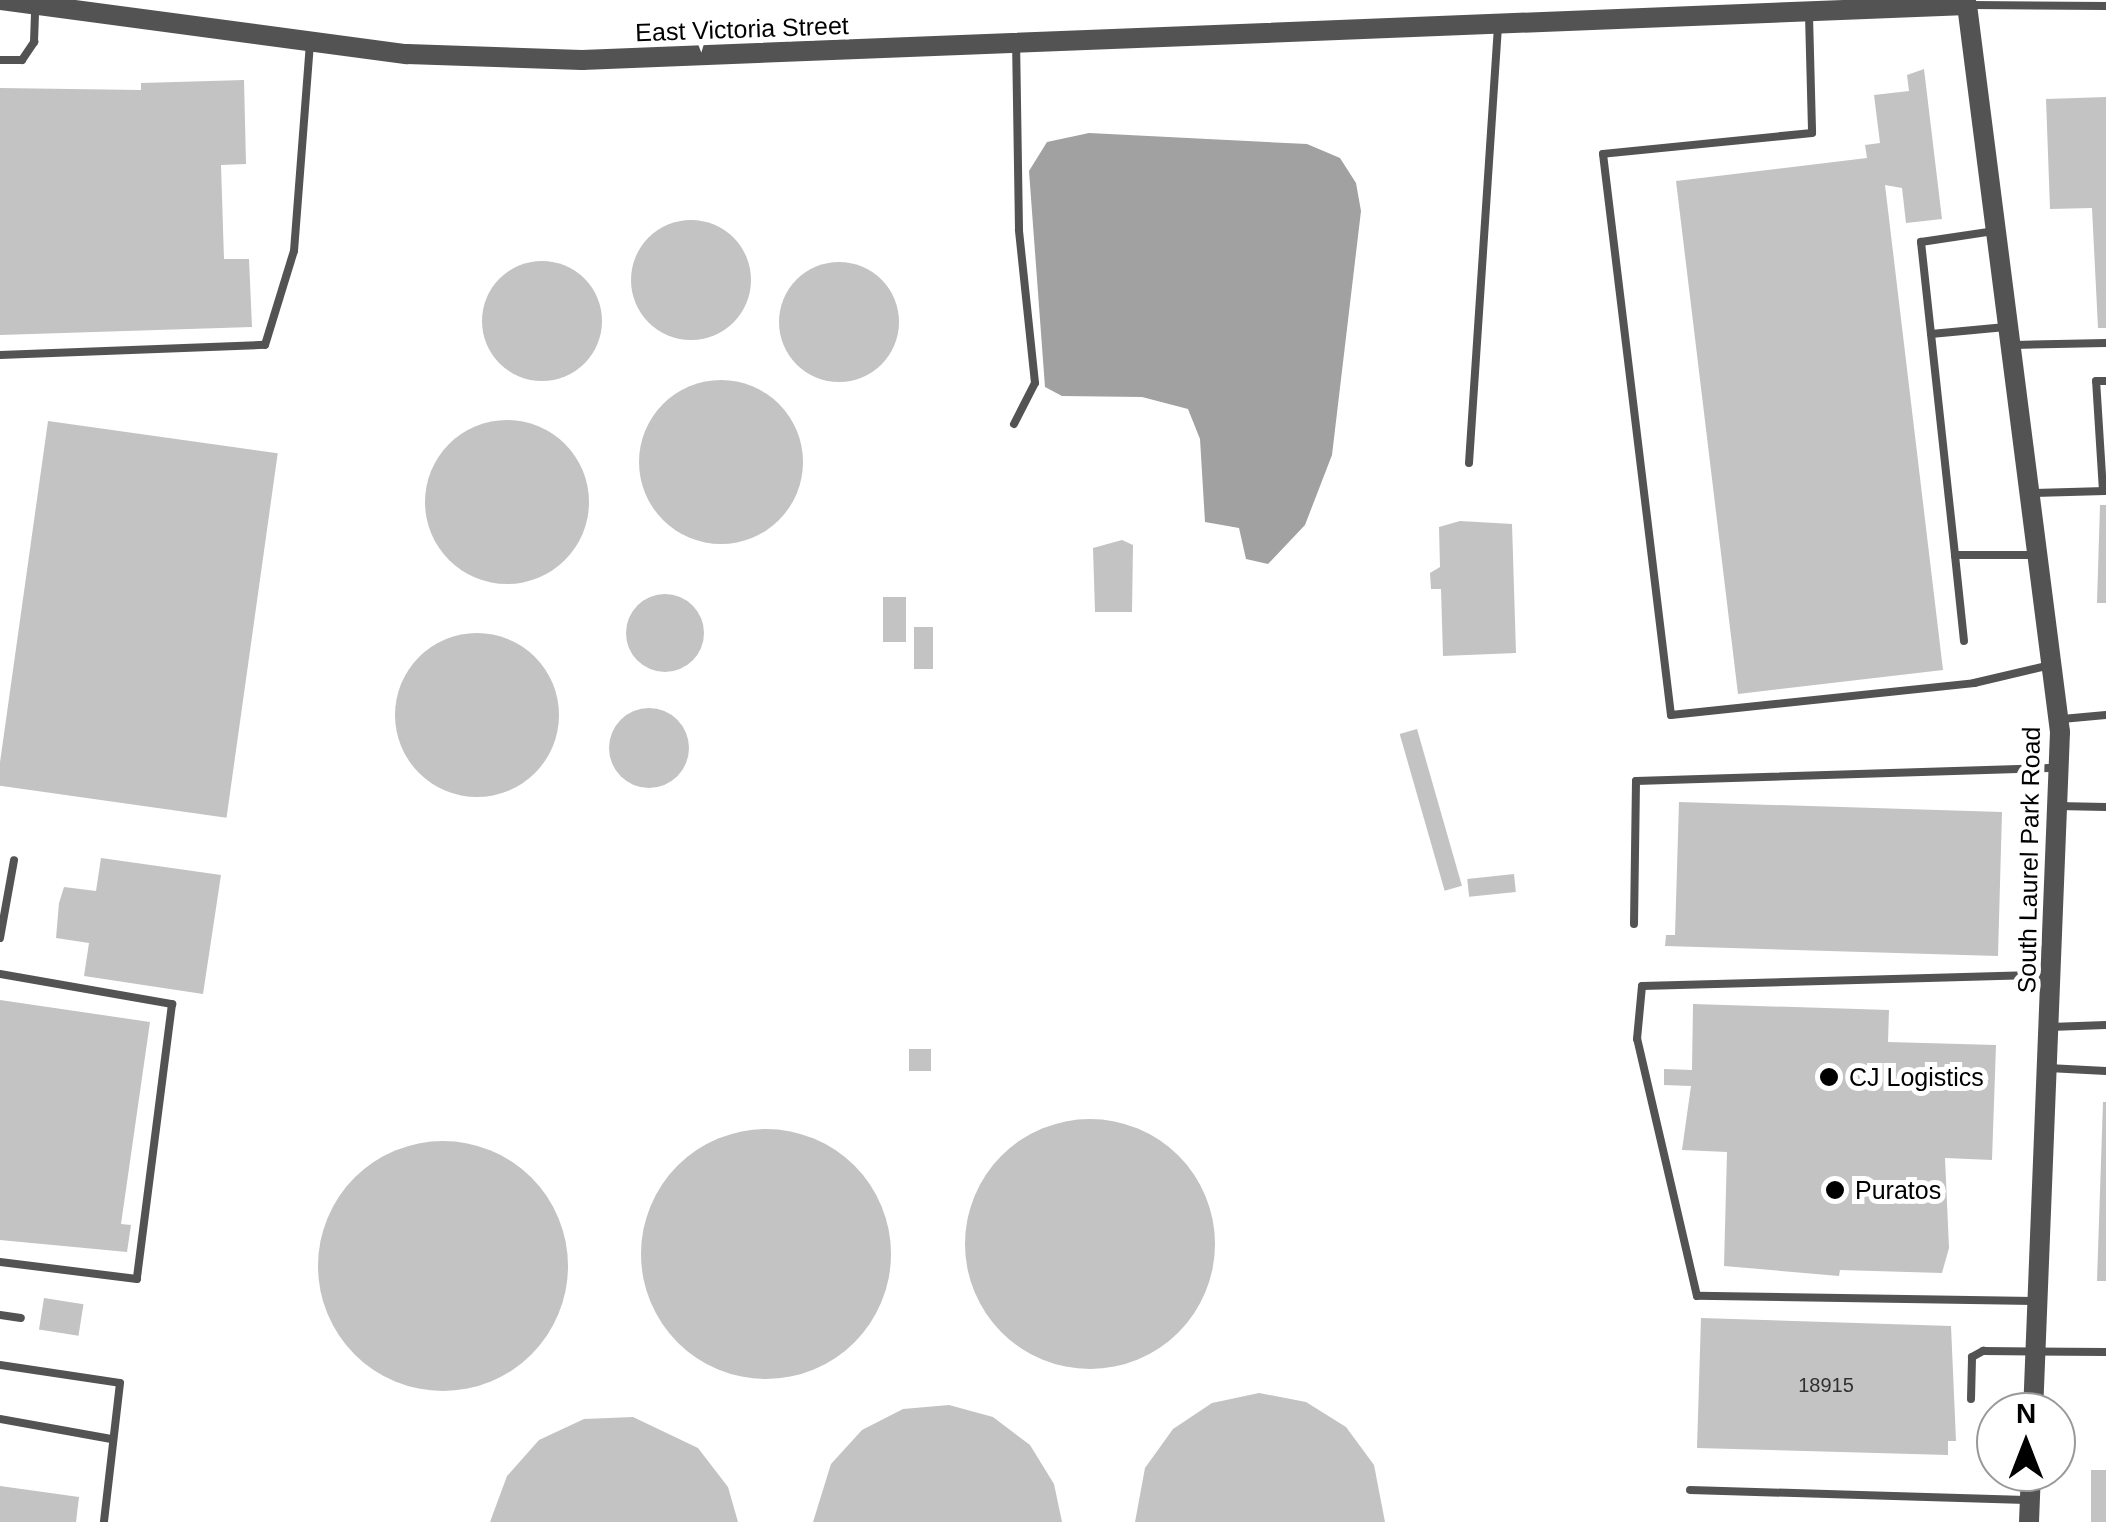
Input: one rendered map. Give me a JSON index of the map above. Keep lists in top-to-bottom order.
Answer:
{
  "streets": {
    "street": ["East Victoria Street", "South Laurel Park Road"]
  },
  "crossings": [
    ["East Victoria Street", "South Laurel Park Road"]
  ],
  "places": ["CJ Logistics", "Puratos"],
  "house_numbers": ["18915"],
  "north": "top"
}
